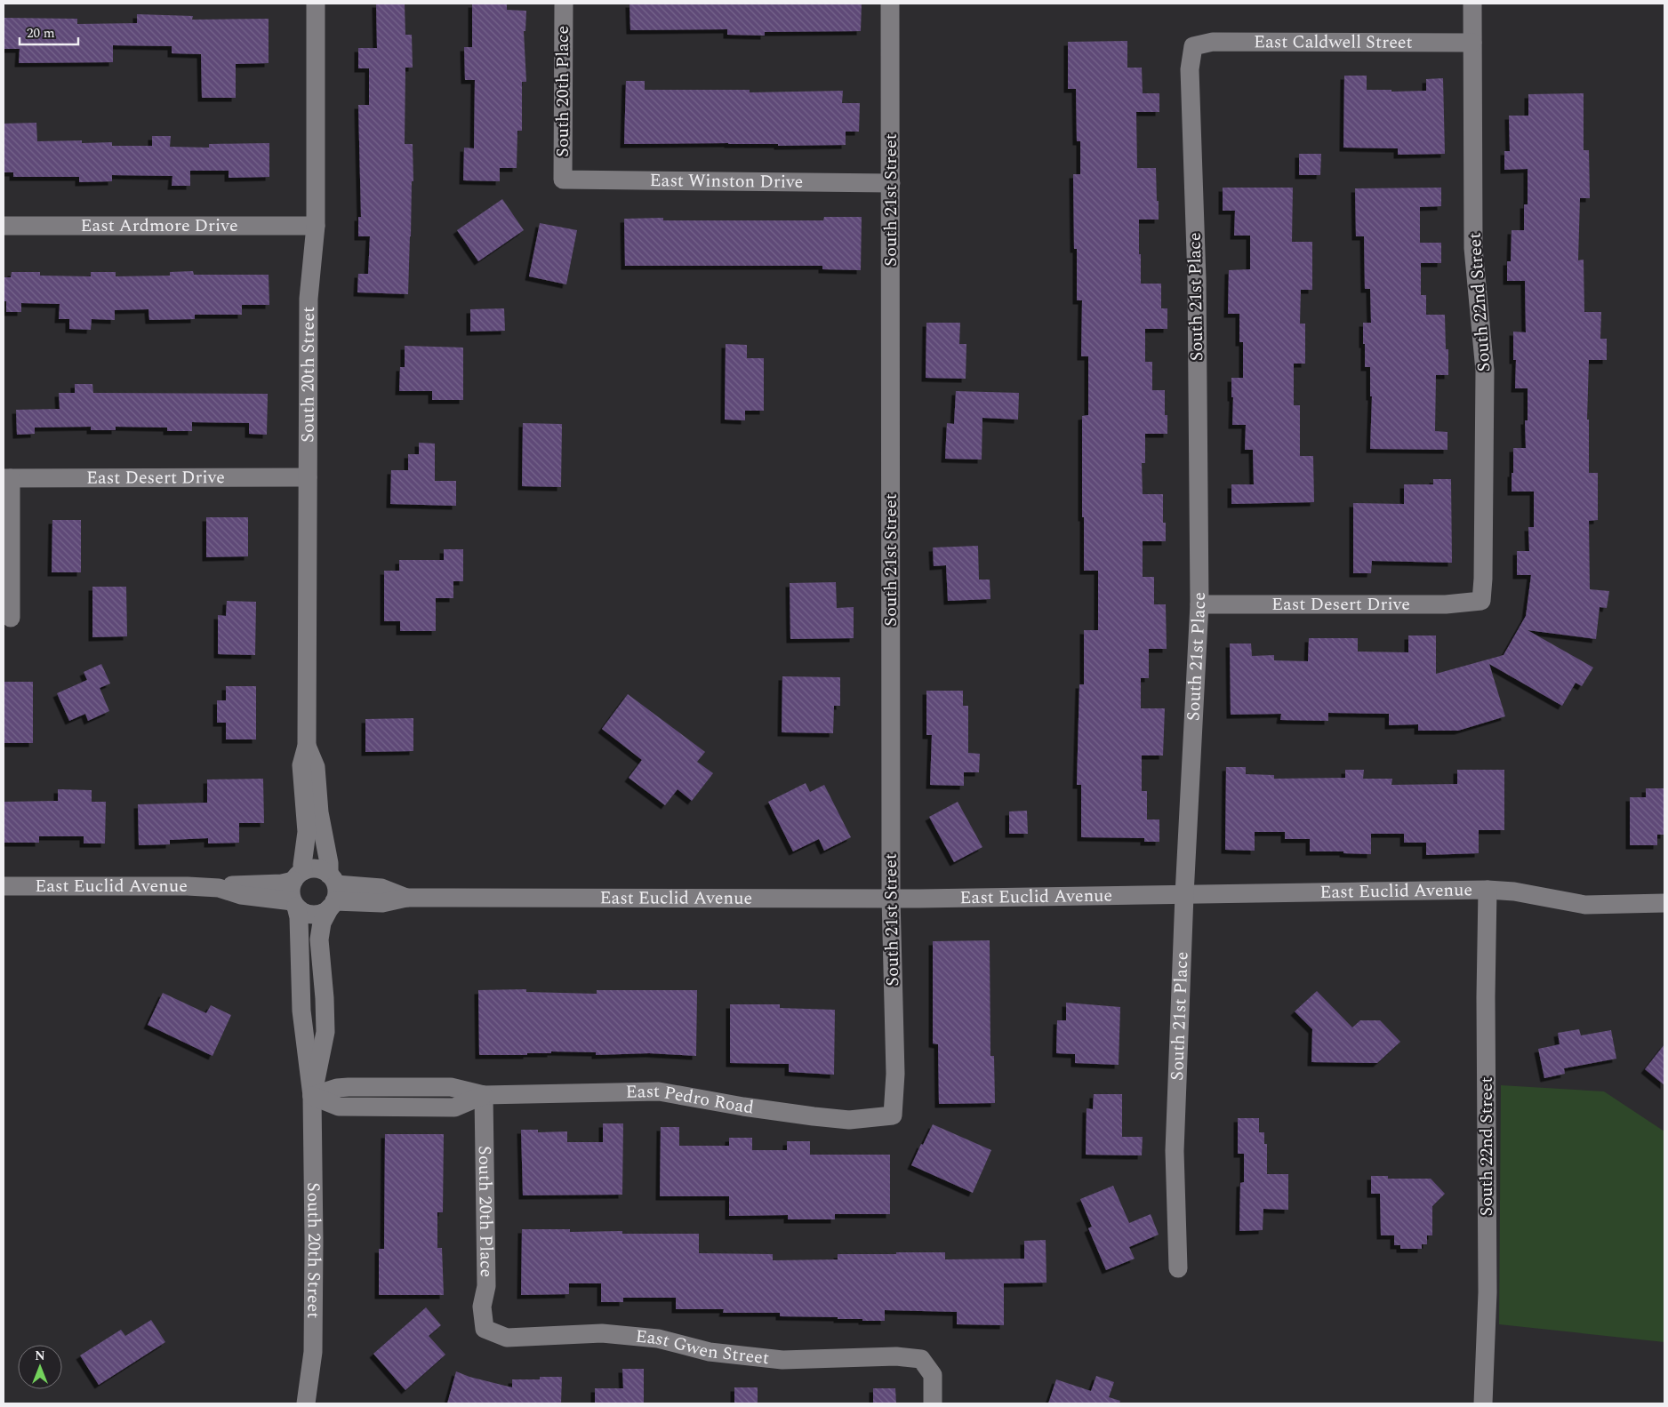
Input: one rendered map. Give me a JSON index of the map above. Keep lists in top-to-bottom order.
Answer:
{
  "streets": {
    "street": [
      "East Caldwell Street",
      "South 20th Place",
      "East Winston Drive",
      "South 21st Street",
      "East Ardmore Drive",
      "South 21st Place",
      "South 22nd Street",
      "South 20th Street",
      "East Desert Drive",
      "East Euclid Avenue",
      "East Pedro Road",
      "East Gwen Street"
    ]
  },
  "crossings": [
    ["East Caldwell Street", "South 21st Place"],
    ["East Caldwell Street", "South 22nd Street"],
    ["South 20th Place", "East Winston Drive"],
    ["South 20th Place", "East Pedro Road"],
    ["South 20th Place", "East Gwen Street"],
    ["East Winston Drive", "South 21st Street"],
    ["South 21st Street", "East Euclid Avenue"],
    ["South 21st Street", "East Pedro Road"],
    ["East Ardmore Drive", "South 20th Street"],
    ["South 21st Place", "East Desert Drive"],
    ["South 21st Place", "East Euclid Avenue"],
    ["South 22nd Street", "East Desert Drive"],
    ["South 22nd Street", "East Euclid Avenue"],
    ["South 20th Street", "East Desert Drive"],
    ["South 20th Street", "East Euclid Avenue"],
    ["South 20th Street", "East Pedro Road"]
  ],
  "scale_bar": "20 m",
  "north": "top"
}
